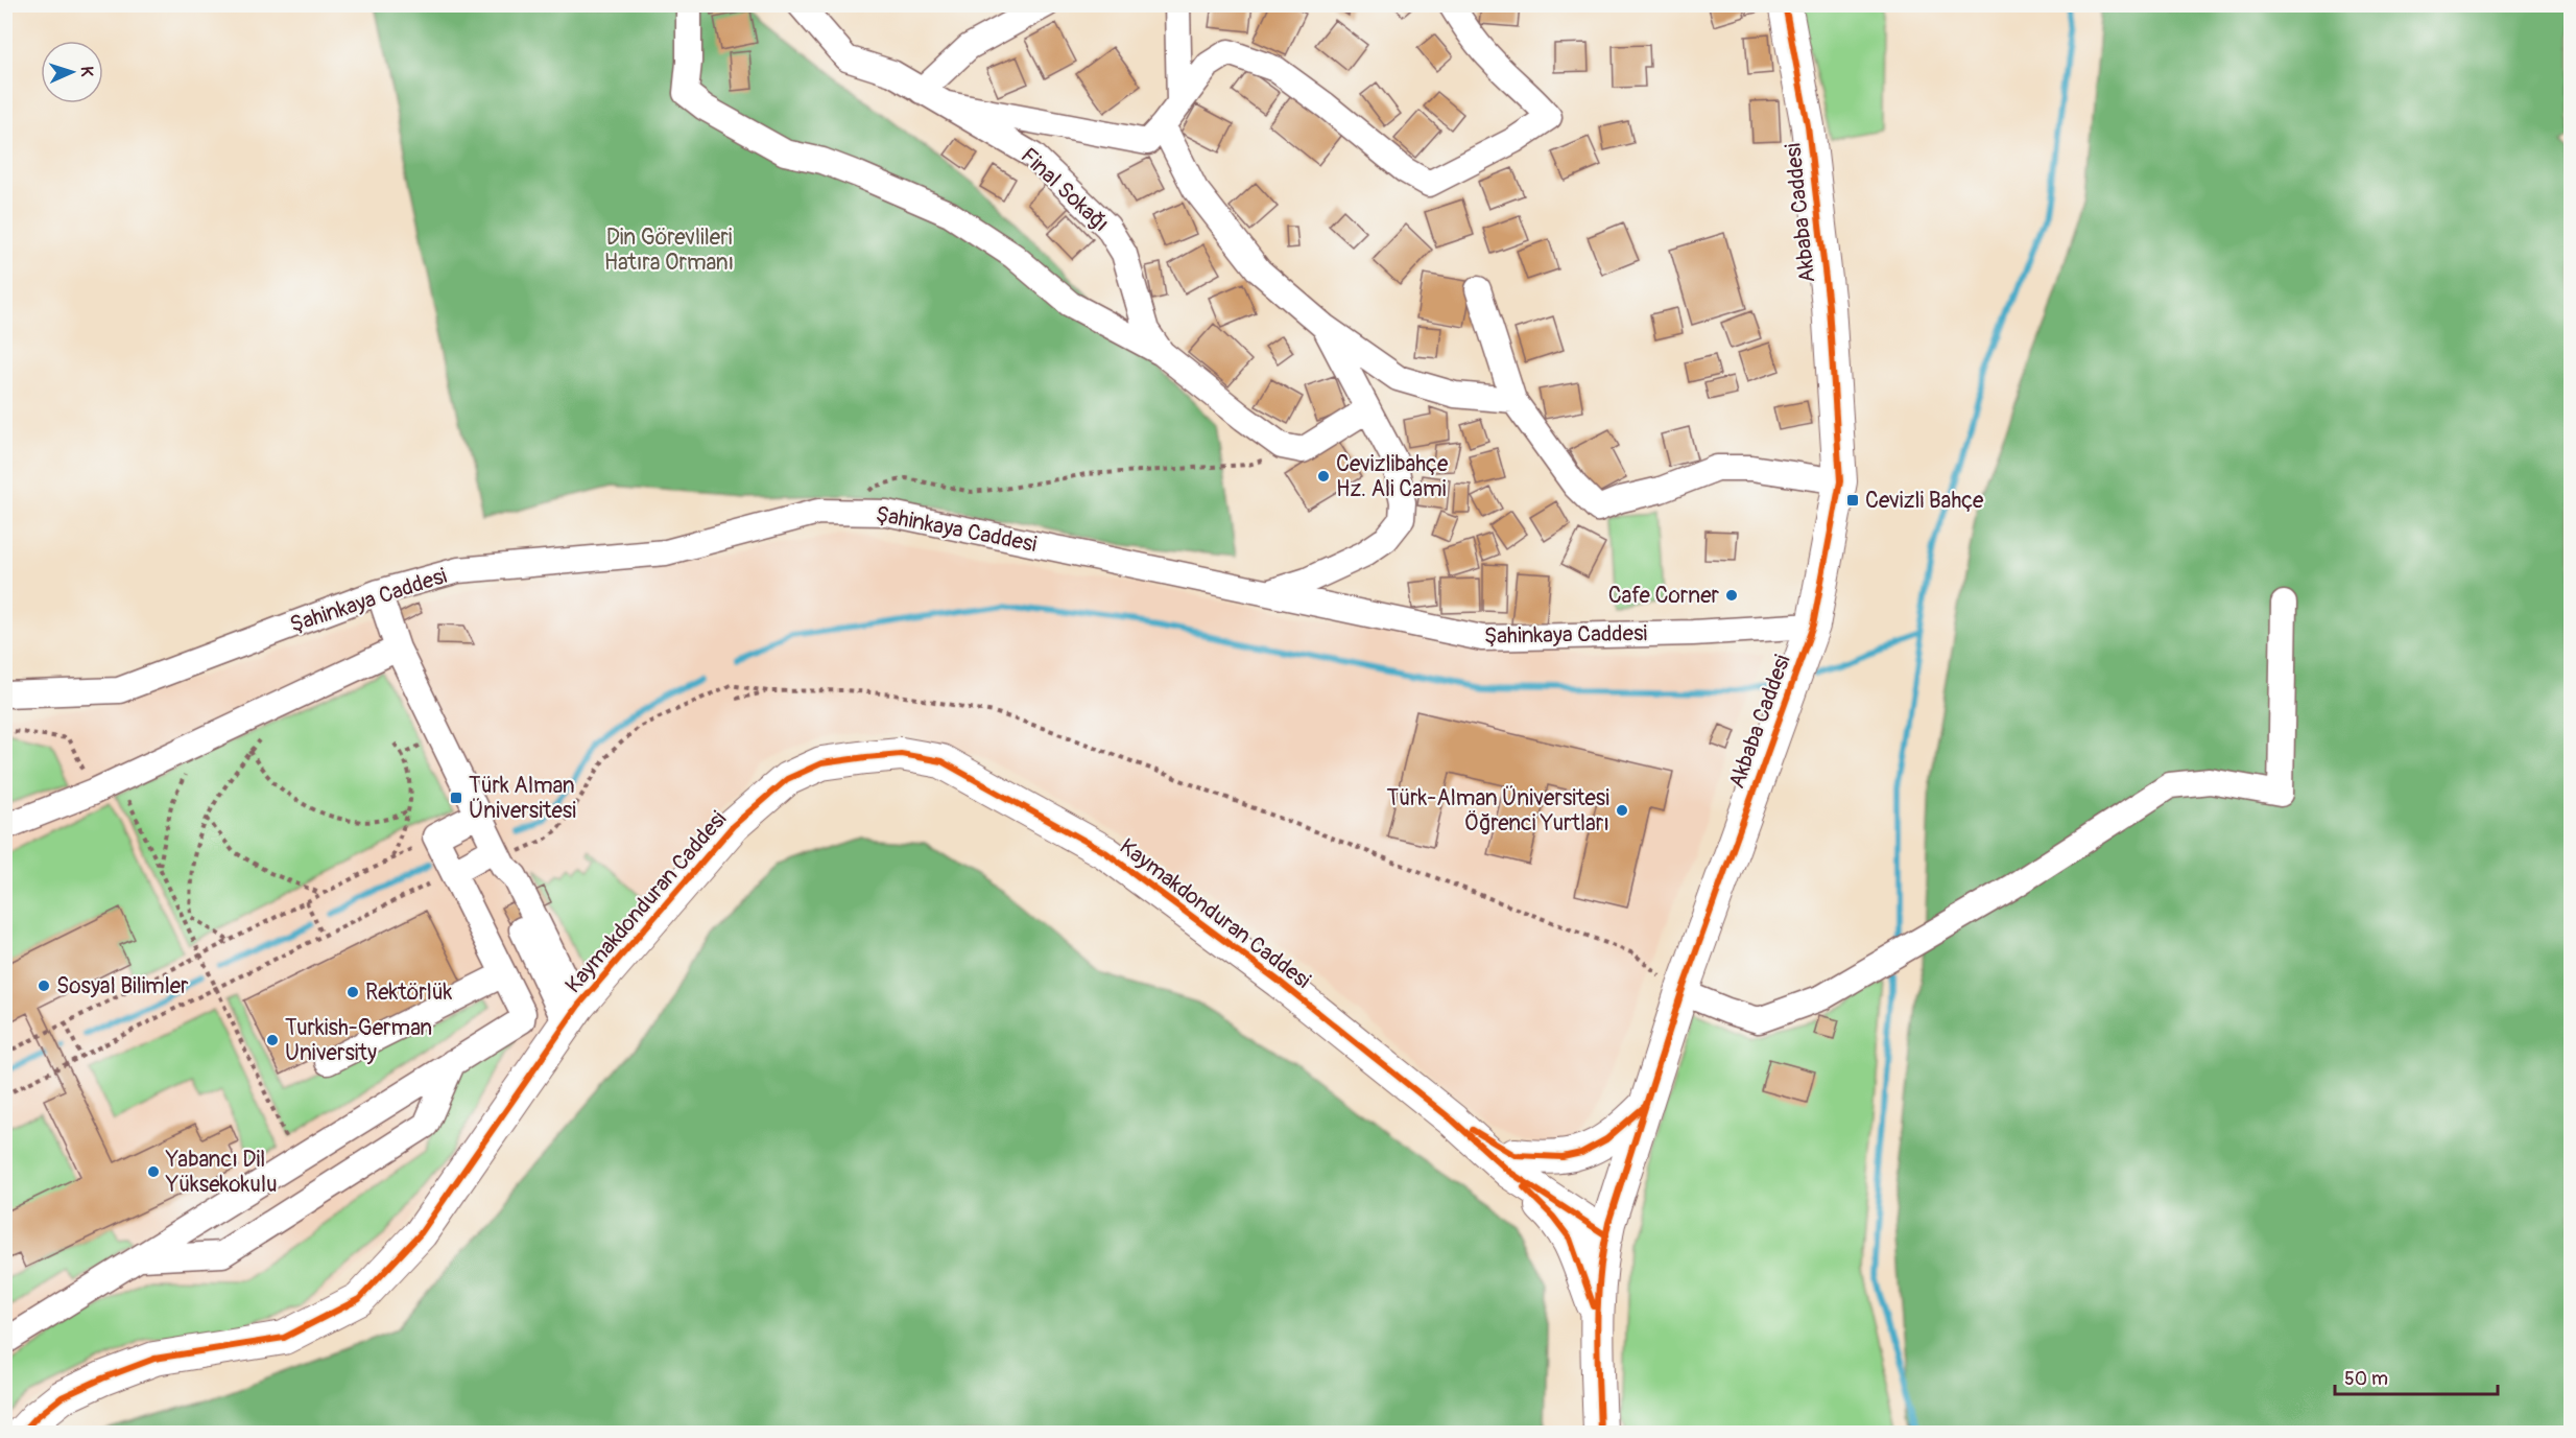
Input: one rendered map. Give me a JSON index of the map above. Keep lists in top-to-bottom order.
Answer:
{
  "streets": {
    "main road": ["Akbaba Caddesi", "Kaymakdonduran Caddesi"],
    "street": ["Final Sokağı", "Şahinkaya Caddesi"]
  },
  "crossings": [
    ["Akbaba Caddesi", "Şahinkaya Caddesi"]
  ],
  "parks": ["Din Görevlileri Hatıra Ormanı"],
  "places": {
    "other": [
      "Cevizlibahçe Hz. Ali Cami",
      "Cafe Corner",
      "Türk-Alman Üniversitesi Öğrenci Yurtları",
      "Sosyal Bilimler",
      "Rektörlük",
      "Turkish-German University",
      "Yabancı Dil Yüksekokulu"
    ],
    "transit": ["Cevizli Bahçe", "Türk Alman Üniversitesi"]
  },
  "scale_bar": "50 m",
  "north": "right"
}
